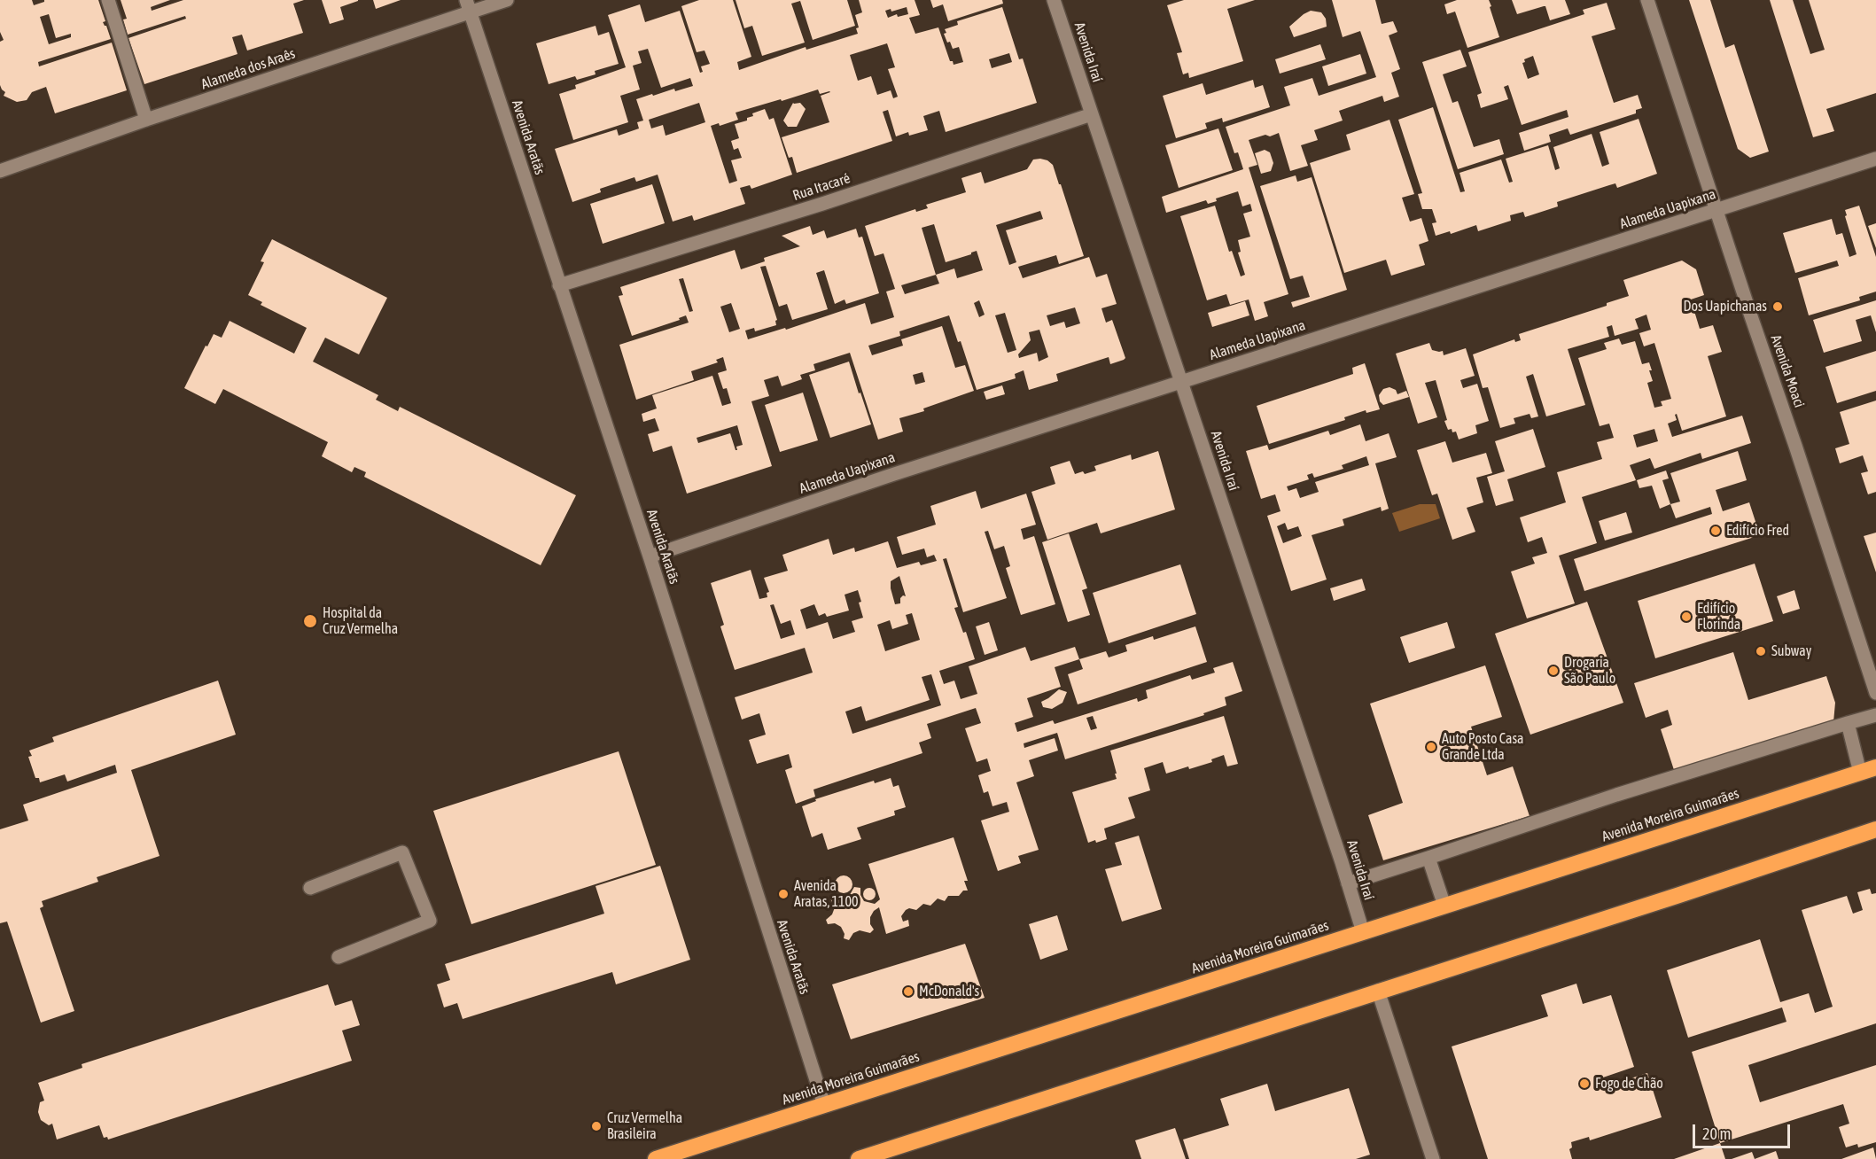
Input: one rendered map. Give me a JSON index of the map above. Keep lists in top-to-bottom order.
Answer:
{
  "streets": {
    "highway": ["Avenida Moreira Guimarães"],
    "street": [
      "Avenida Iraí",
      "Alameda dos Araês",
      "Avenida Aratãs",
      "Rua Itacaré",
      "Alameda Uapixana",
      "Avenida Moaci"
    ]
  },
  "crossings": [
    ["Avenida Iraí", "Rua Itacaré"],
    ["Avenida Iraí", "Alameda Uapixana"],
    ["Avenida Iraí", "Avenida Moreira Guimarães"],
    ["Alameda dos Araês", "Avenida Aratãs"],
    ["Avenida Aratãs", "Rua Itacaré"],
    ["Avenida Aratãs", "Alameda Uapixana"],
    ["Avenida Aratãs", "Avenida Moreira Guimarães"],
    ["Alameda Uapixana", "Avenida Moaci"]
  ],
  "places": [
    "Dos Uapichanas",
    "Edifício Fred",
    "Edifício Florinda",
    "Hospital da Cruz Vermelha",
    "Subway",
    "Drogaria São Paulo",
    "Auto Posto Casa Grande Ltda",
    "Avenida Aratas, 1100",
    "McDonald's",
    "Fogo de Chão",
    "Cruz Vermelha Brasileira"
  ],
  "scale_bar": "20 m"
}
